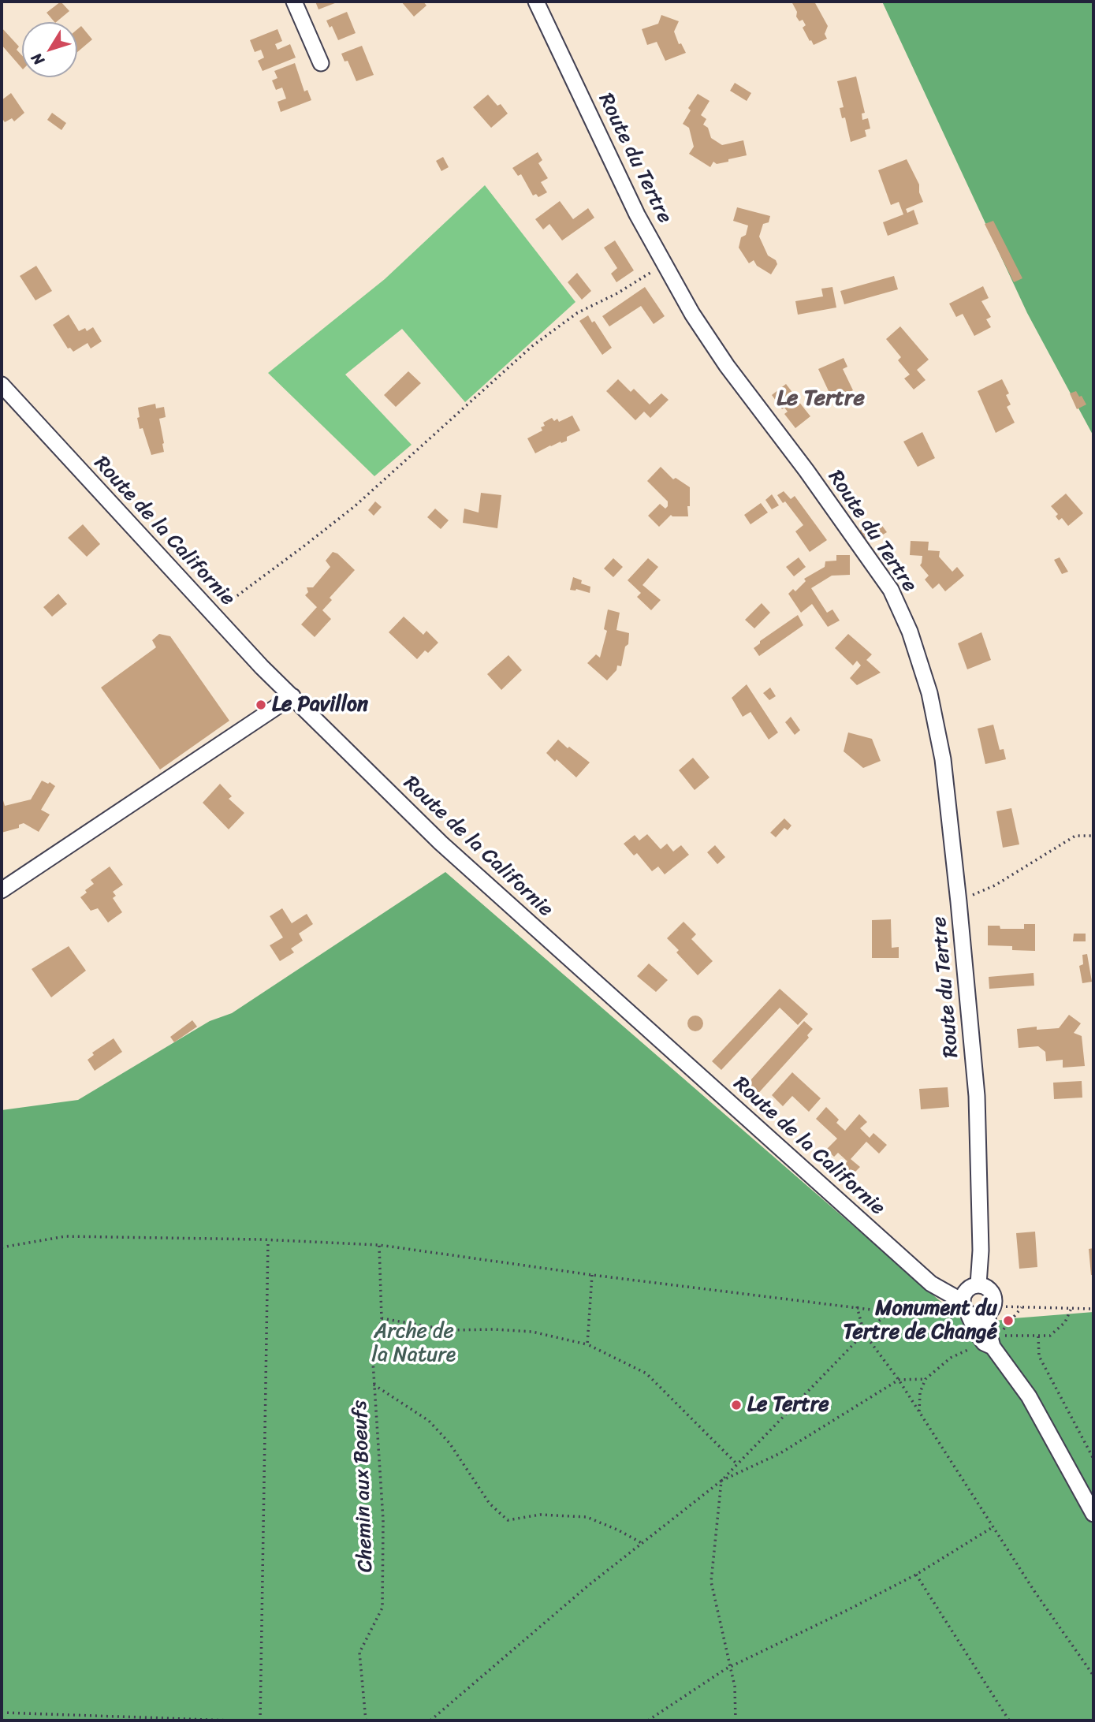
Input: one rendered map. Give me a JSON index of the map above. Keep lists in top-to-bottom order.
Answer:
{
  "streets": {
    "street": ["Route du Tertre", "Route de la Californie"],
    "path": ["Chemin aux Boeufs"]
  },
  "crossings": [
    ["Route du Tertre", "Route de la Californie"]
  ],
  "districts": ["Le Tertre"],
  "parks": ["Arche de la Nature"],
  "places": ["Le Pavillon", "Monument du Tertre de Changé", "Le Tertre"],
  "north": "bottom left"
}
